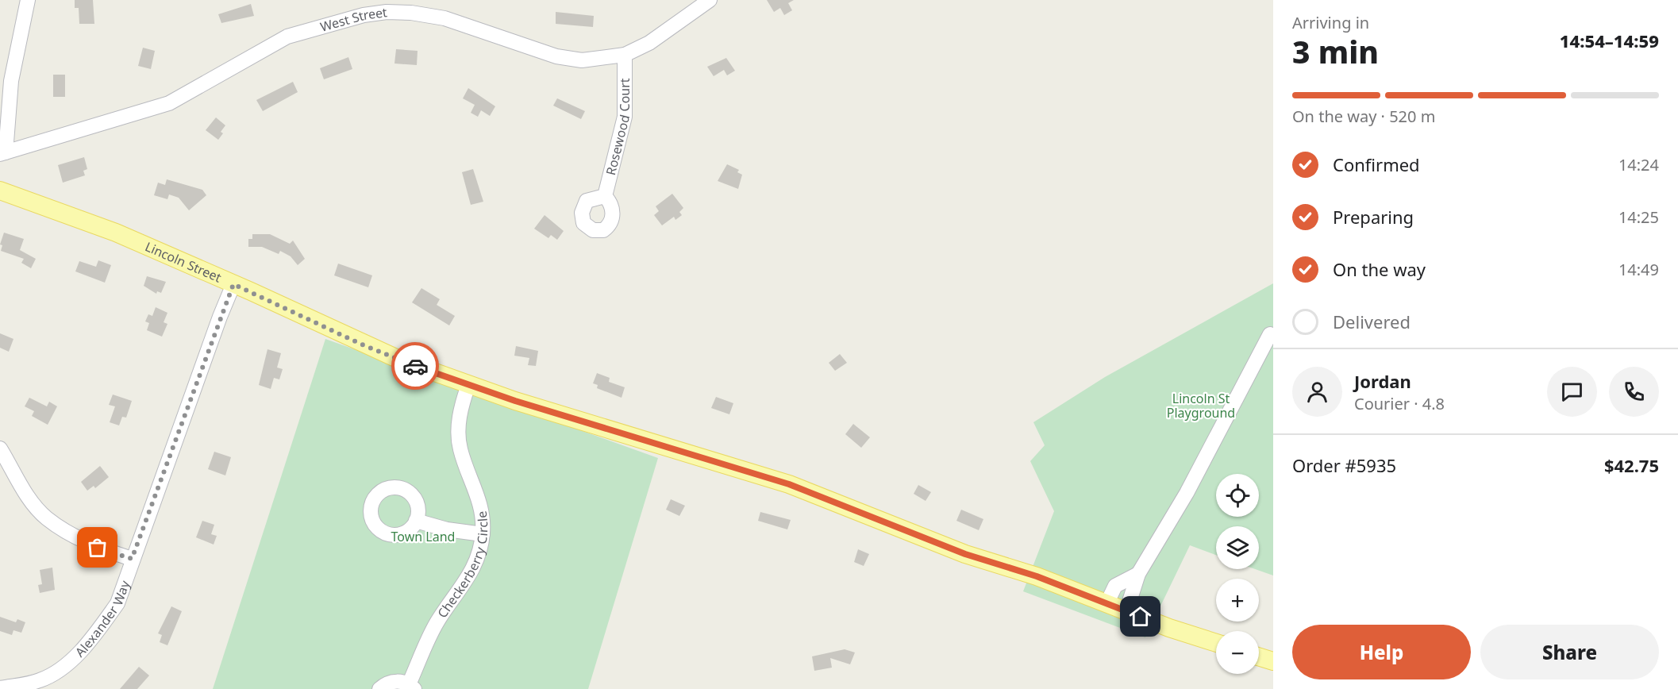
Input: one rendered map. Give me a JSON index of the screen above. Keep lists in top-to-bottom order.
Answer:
{
  "streets": {
    "main road": ["Lincoln Street"],
    "street": [
      "West Street",
      "Rosewood Court",
      "Checkerberry Circle",
      "Alexander Way"
    ]
  },
  "crossings": [
    ["West Street", "Rosewood Court"],
    ["Lincoln Street", "Checkerberry Circle"],
    ["Lincoln Street", "Alexander Way"]
  ],
  "parks": ["Lincoln St Playground", "Town Land"],
  "page": {
    "heading": ["3 min", "Arriving in", "14:54–14:59"],
    "panel": [
      "Jordan",
      "Courier · 4.8",
      "Order #5935",
      "$42.75"
    ],
    "bar": "On the way · 520 m",
    "list": [
      ["Confirmed", "14:24"],
      ["Preparing", "14:25"],
      ["On the way", "14:49"],
      "Delivered"
    ],
    "map_buttons": ["+", "−"],
    "buttons": ["Help", "Share"]
  }
}
